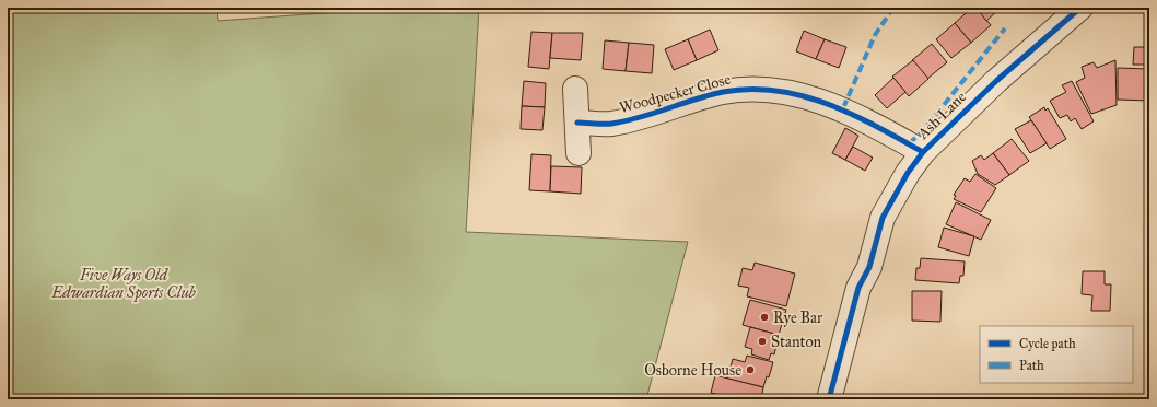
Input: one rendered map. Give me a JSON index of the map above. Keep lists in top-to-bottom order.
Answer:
{
  "streets": {
    "street": ["Woodpecker Close", "Ash Lane"]
  },
  "crossings": [
    ["Woodpecker Close", "Ash Lane"]
  ],
  "parks": ["Five Ways Old Edwardian Sports Club"],
  "places": ["Rye Bar", "Stanton", "Osborne House"],
  "legend": ["Cycle path", "Path"]
}
